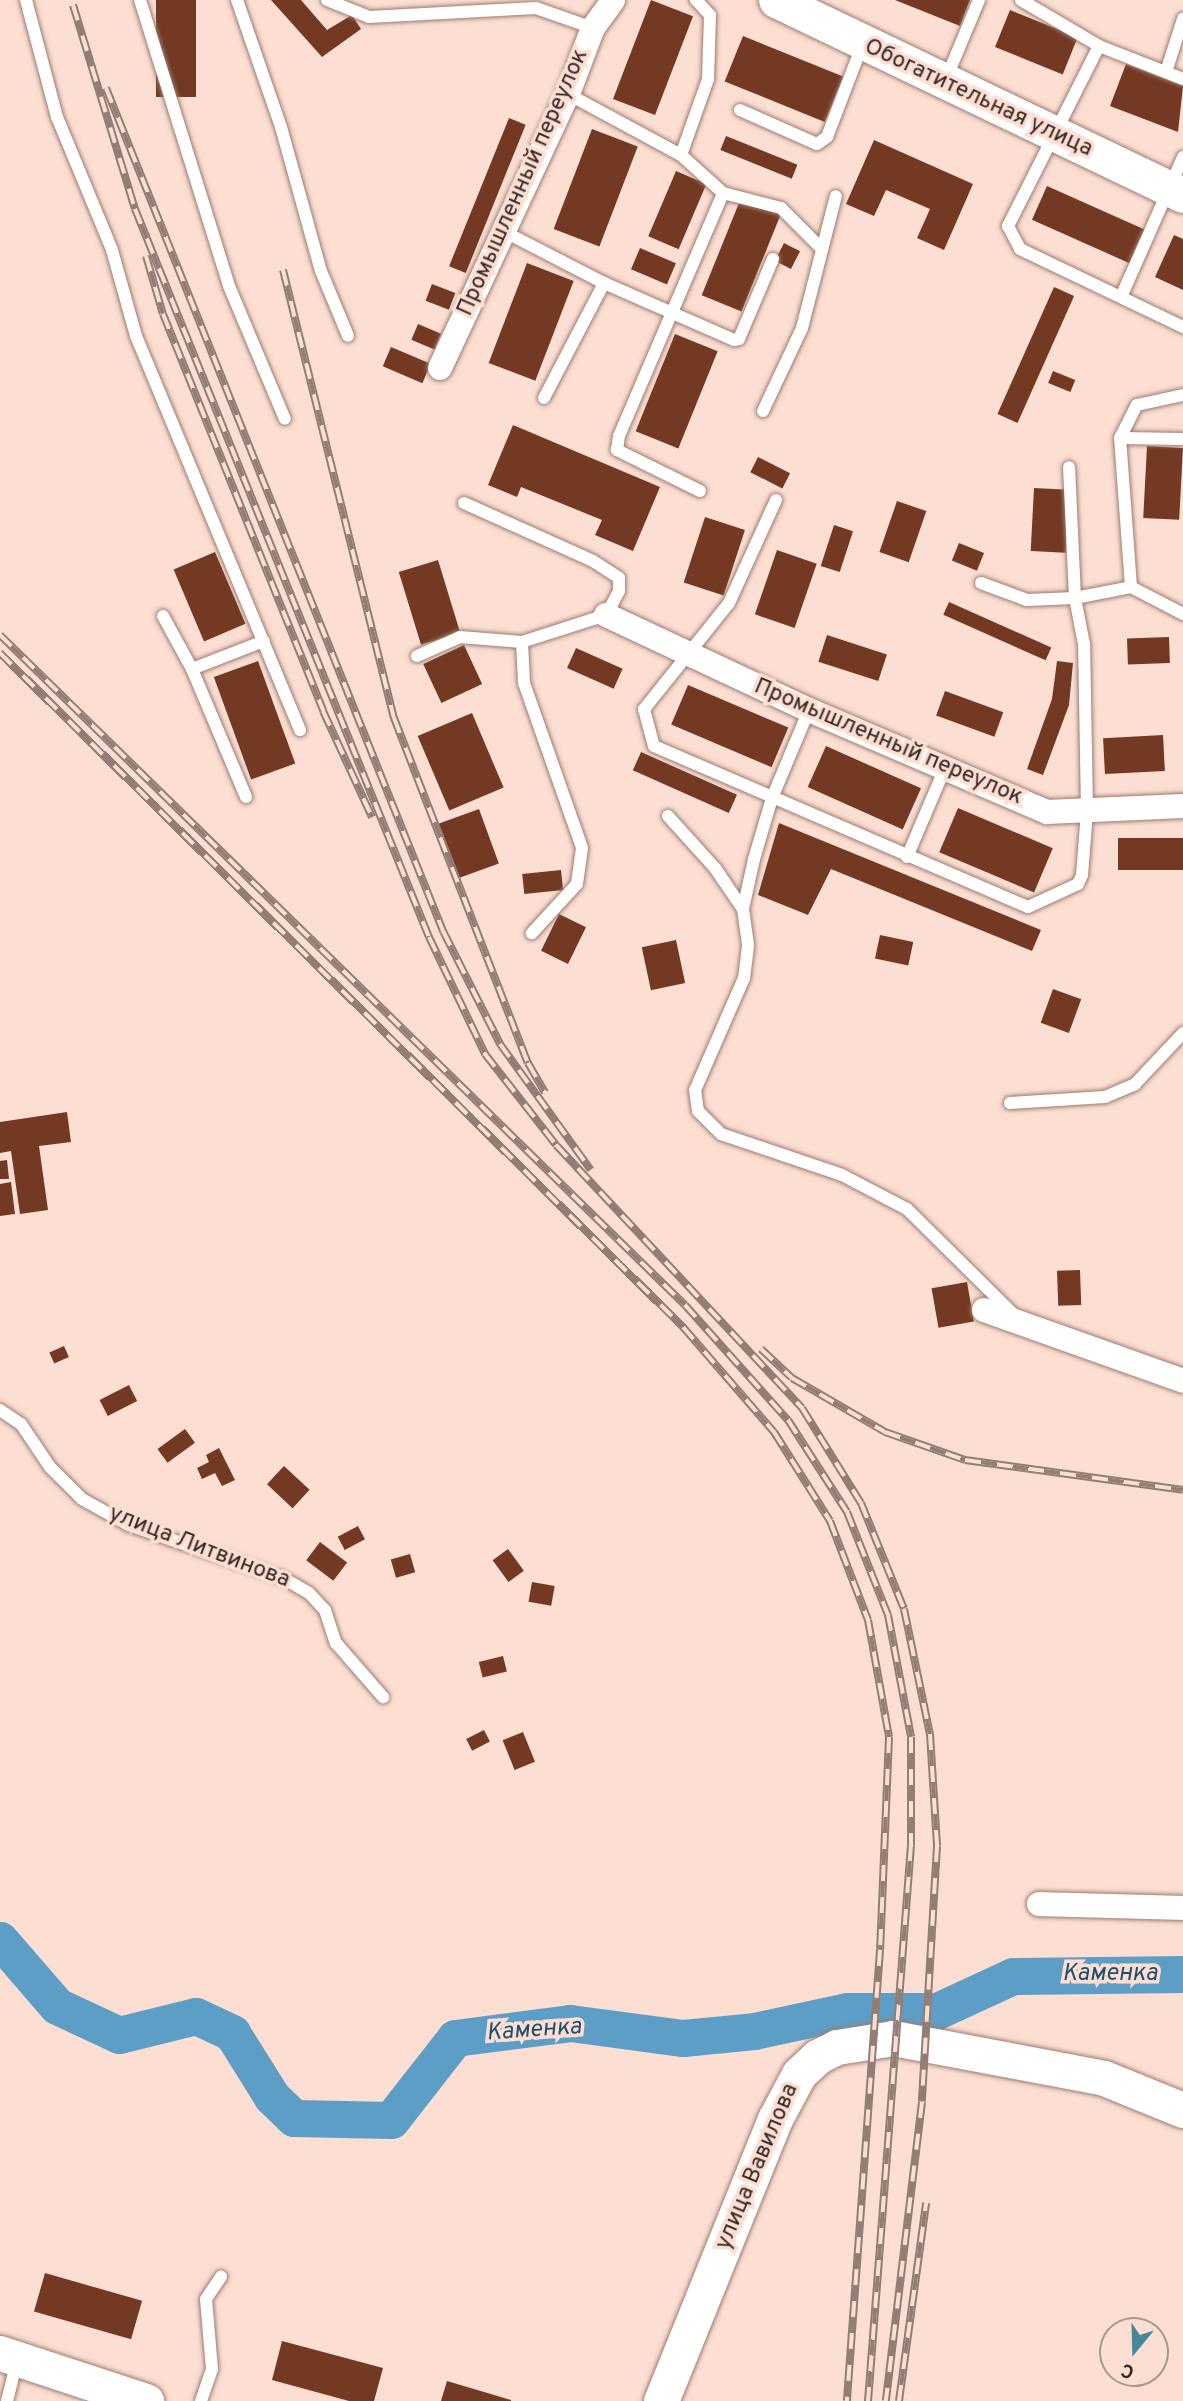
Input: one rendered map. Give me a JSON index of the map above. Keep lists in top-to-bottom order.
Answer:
{
  "streets": {
    "main road": ["Обогатительная улица", "улица Вавилова"],
    "street": ["Промышленный переулок"],
    "lane": ["улица Литвинова"]
  },
  "water": ["Каменка"],
  "north": "bottom"
}
